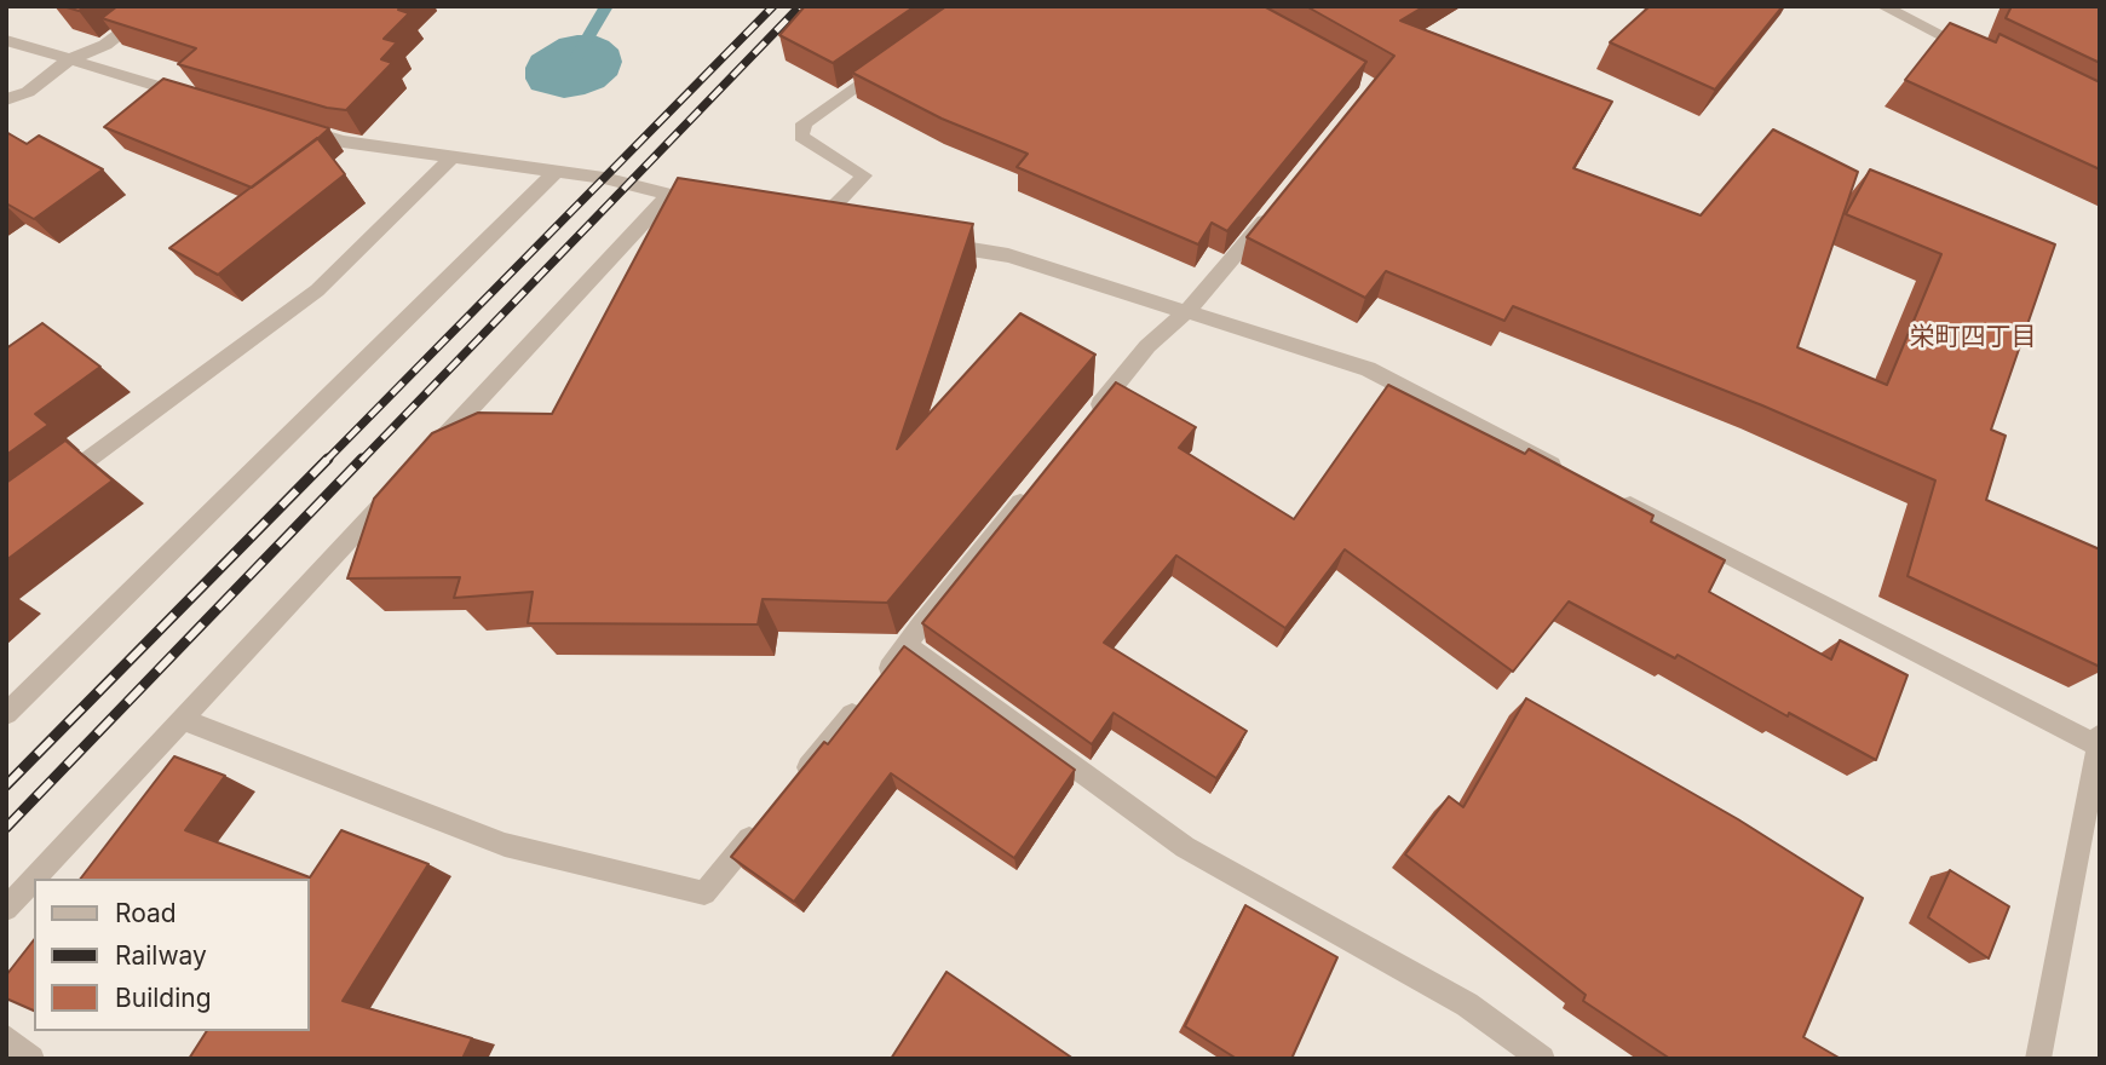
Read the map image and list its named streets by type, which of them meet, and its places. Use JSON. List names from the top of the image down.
{
  "districts": ["栄町四丁目"],
  "legend": ["Road", "Railway", "Building"]
}
